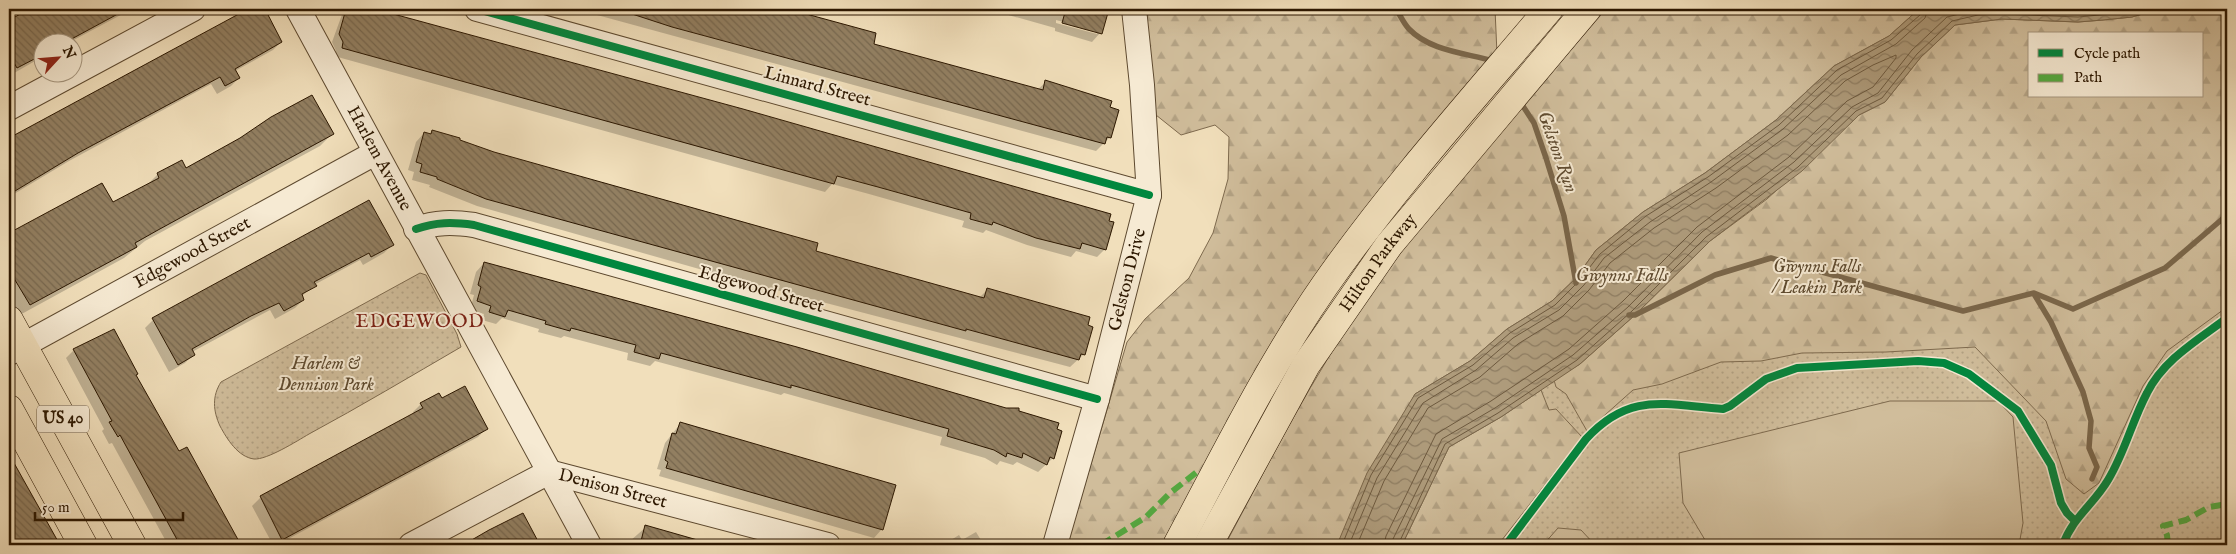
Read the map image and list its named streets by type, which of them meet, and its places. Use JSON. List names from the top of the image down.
{
  "streets": {
    "main road": ["Hilton Parkway", "US 40"],
    "street": [
      "Linnard Street",
      "Harlem Avenue",
      "Edgewood Street",
      "Gelston Drive",
      "Denison Street"
    ]
  },
  "crossings": [
    ["Linnard Street", "Gelston Drive"],
    ["Harlem Avenue", "Edgewood Street"],
    ["Harlem Avenue", "Denison Street"],
    ["Edgewood Street", "Gelston Drive"],
    ["Edgewood Street", "US 40"]
  ],
  "districts": ["EDGEWOOD"],
  "water": ["Gelston Run", "Gwynns Falls"],
  "parks": ["Gwynns Falls / Leakin Park", "Harlem & Dennison Park"],
  "legend": ["Cycle path", "Path"],
  "scale_bar": "50 m",
  "north": "top right"
}
